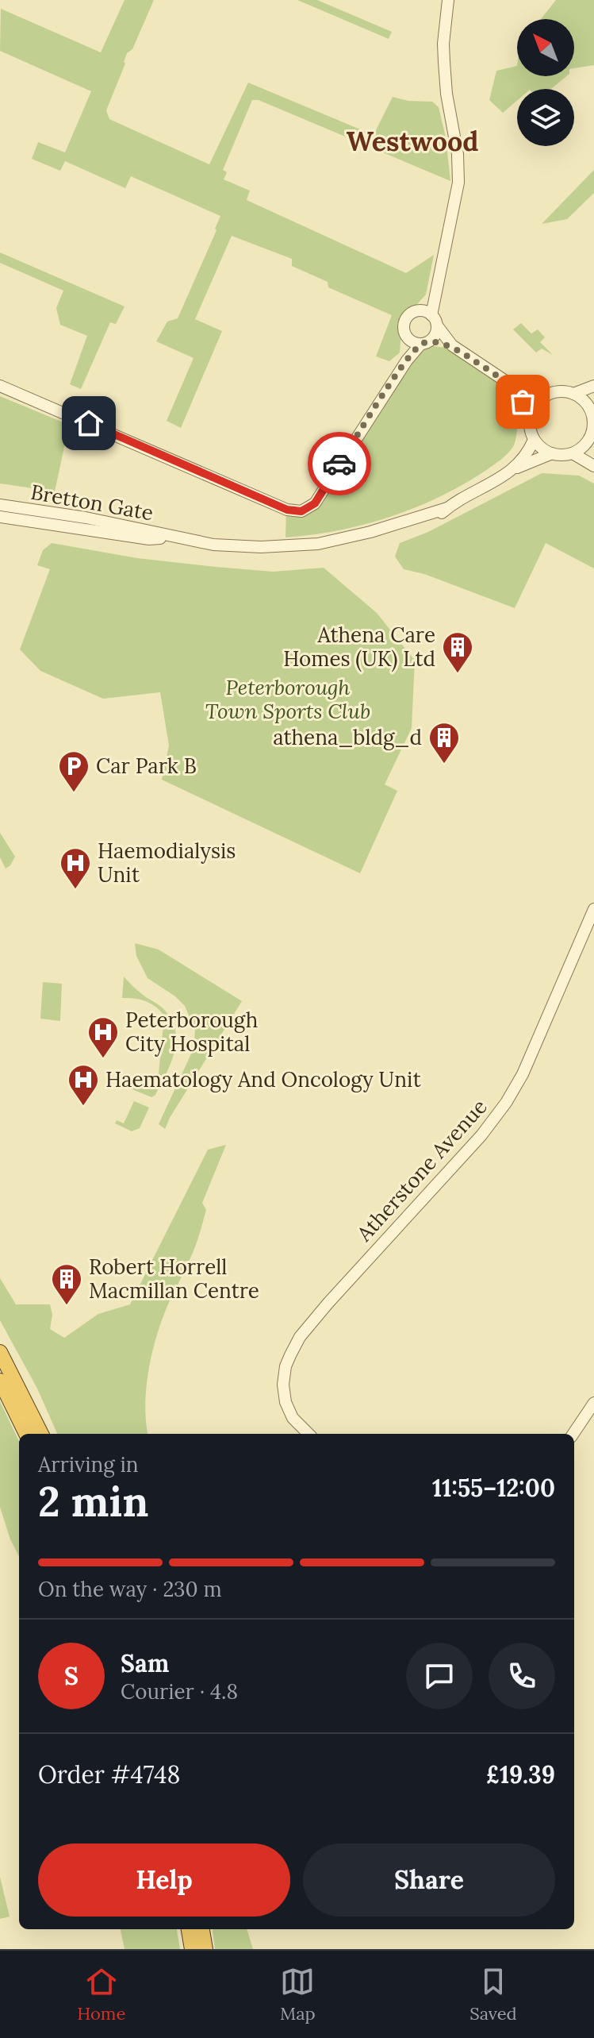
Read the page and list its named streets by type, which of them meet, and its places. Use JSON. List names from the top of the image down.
{
  "streets": {
    "street": ["Bretton Gate", "Atherstone Avenue"]
  },
  "districts": ["Westwood"],
  "parks": ["Peterborough Town Sports Club"],
  "places": {
    "building": ["Athena Care Homes (UK) Ltd", "athena_bldg_d", "Robert Horrell Macmillan Centre"],
    "parking": ["Car Park B"],
    "hospital": ["Haemodialysis Unit", "Peterborough City Hospital", "Haematology And Oncology Unit"]
  },
  "north": "top left",
  "page": {
    "heading": ["2 min", "Arriving in", "11:55–12:00"],
    "panel": [
      "Sam",
      "Courier · 4.8",
      "Order #4748",
      "£19.39"
    ],
    "bar": "On the way · 230 m",
    "round": "S",
    "buttons": ["Help", "Share"],
    "tabs": ["Home", "Map", "Saved"]
  }
}
